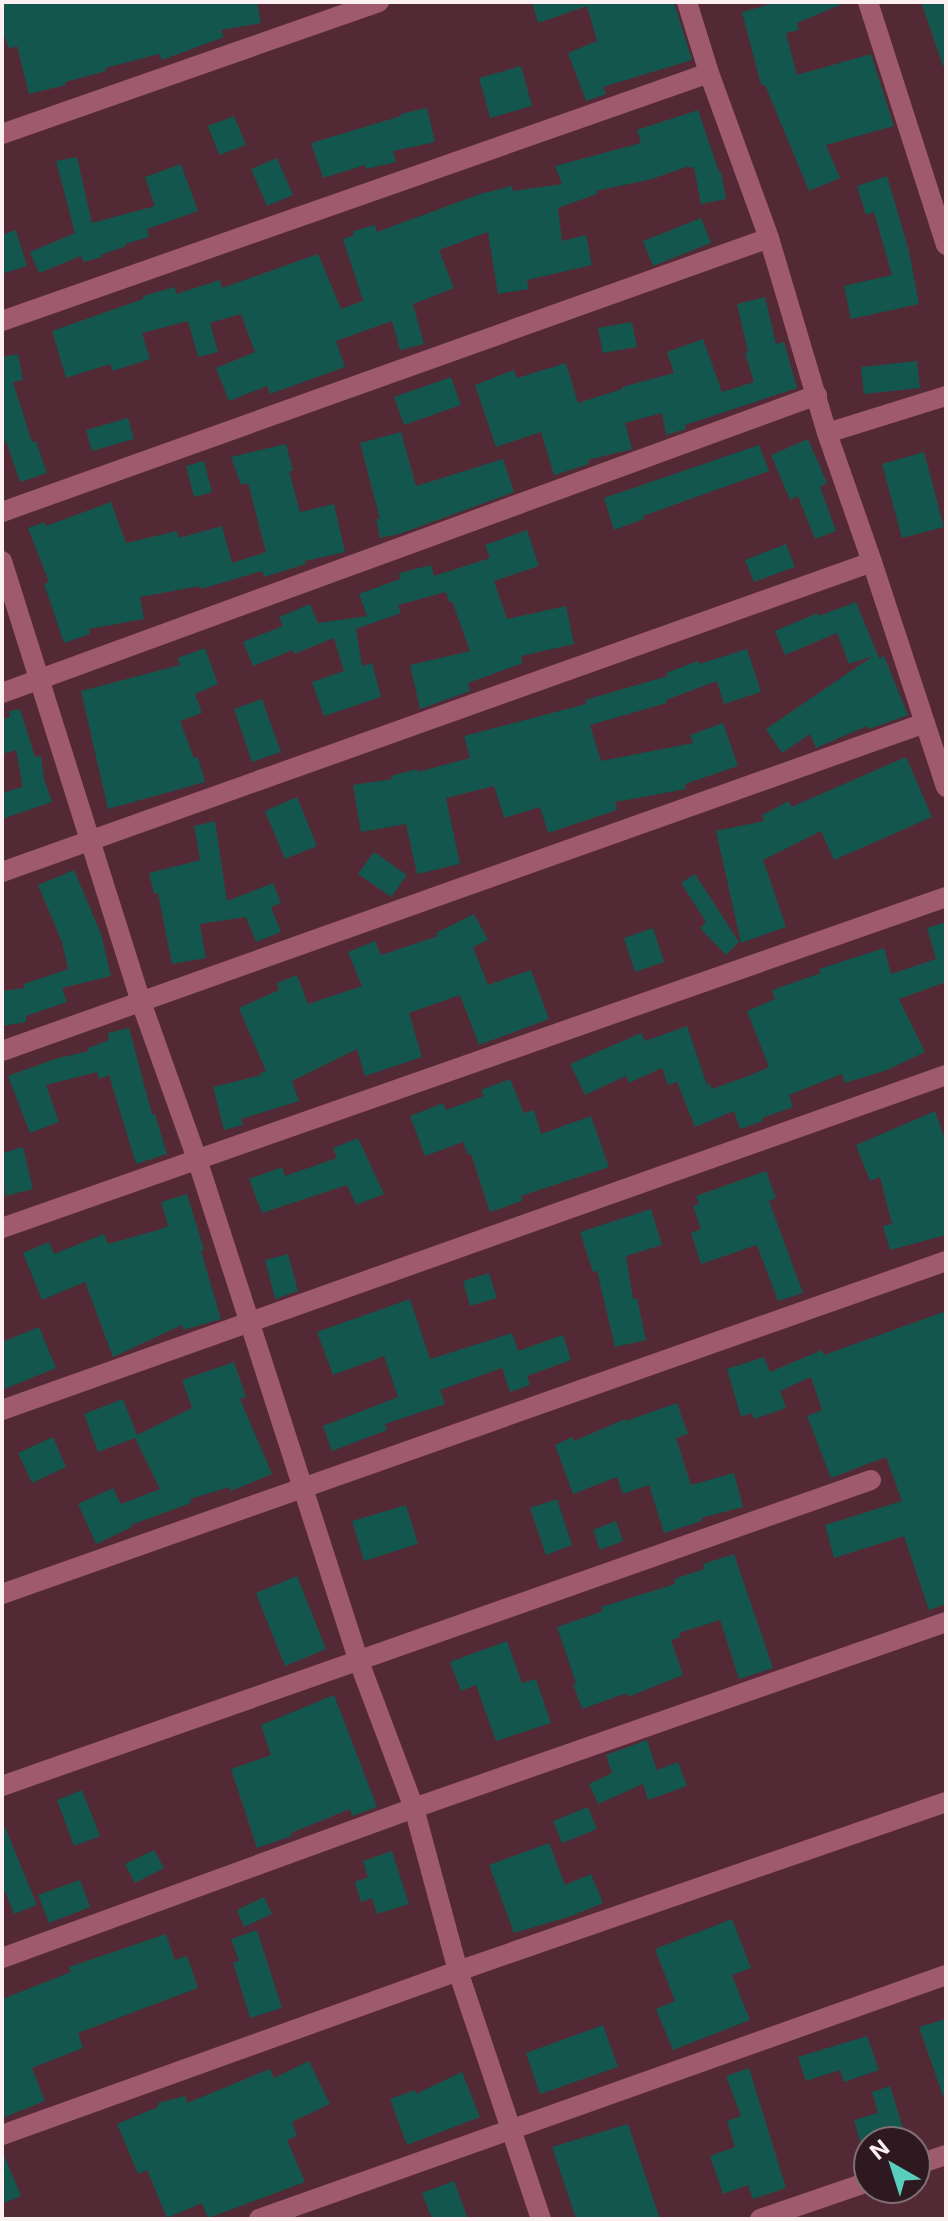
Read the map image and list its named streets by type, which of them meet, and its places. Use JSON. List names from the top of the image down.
{
  "north": "top left"
}
